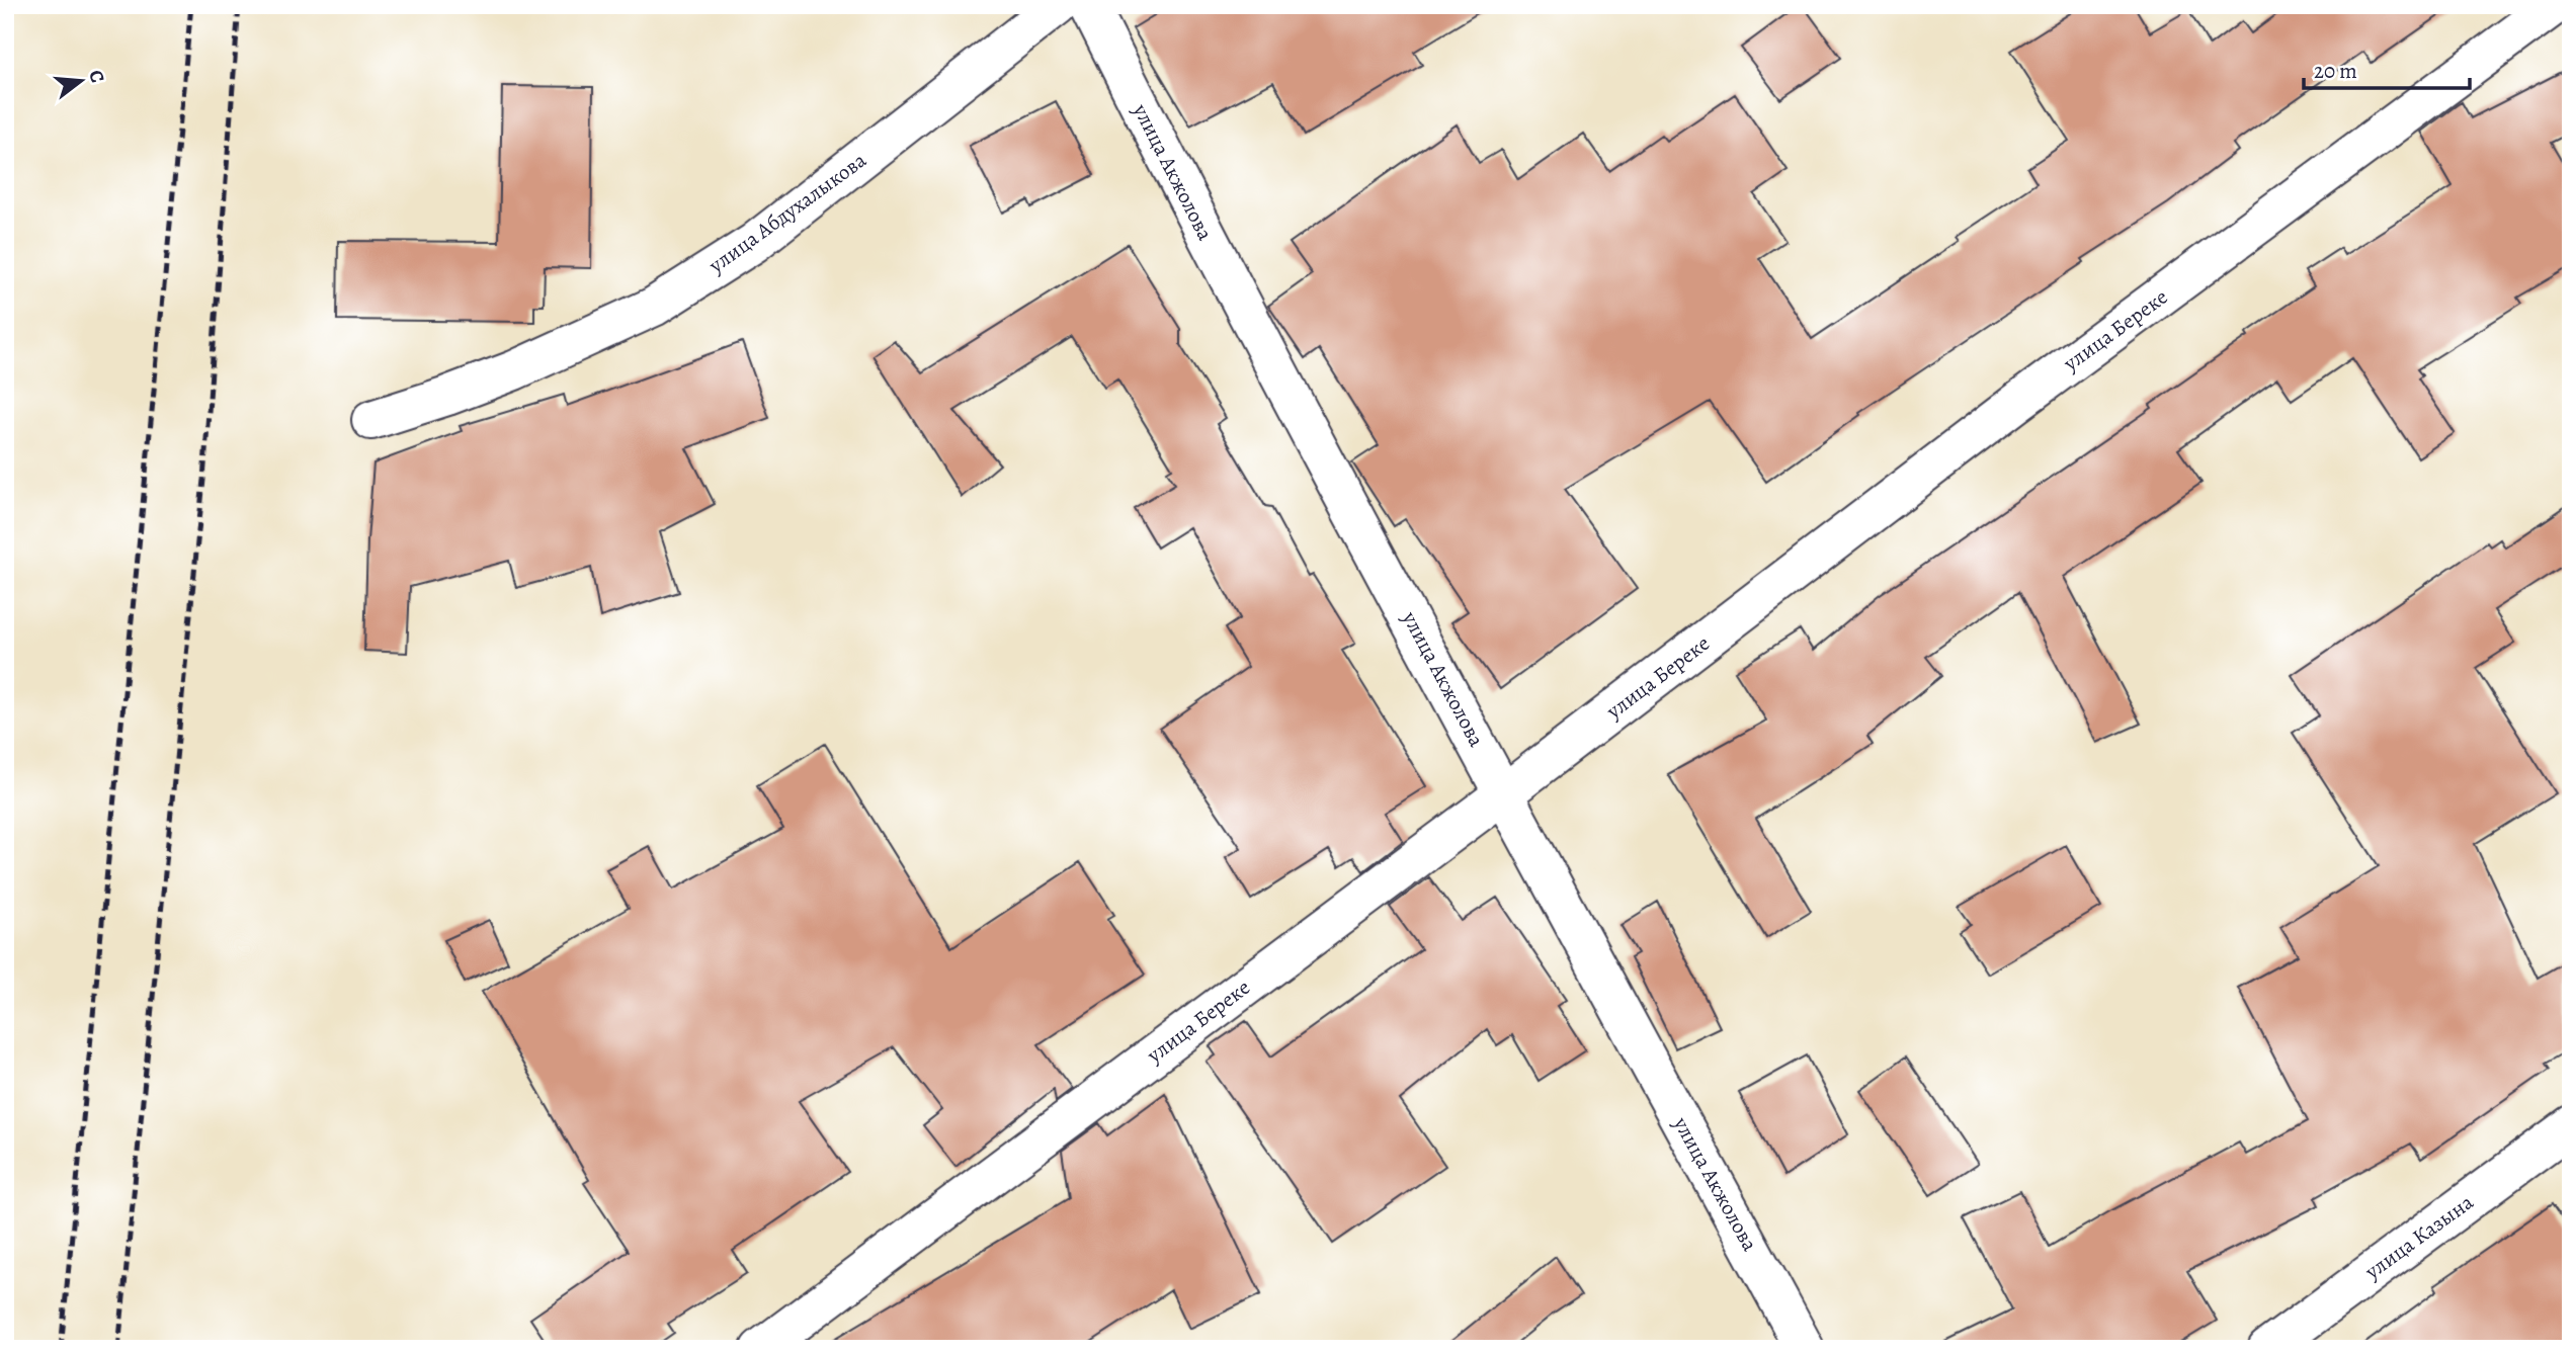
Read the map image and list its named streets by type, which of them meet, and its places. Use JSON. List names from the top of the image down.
{
  "streets": {
    "street": [
      "улица Акжолова",
      "улица Абдухалыкова",
      "улица Береке",
      "улица Казына"
    ]
  },
  "crossings": [
    ["улица Акжолова", "улица Береке"]
  ],
  "scale_bar": "20 m",
  "north": "right"
}
